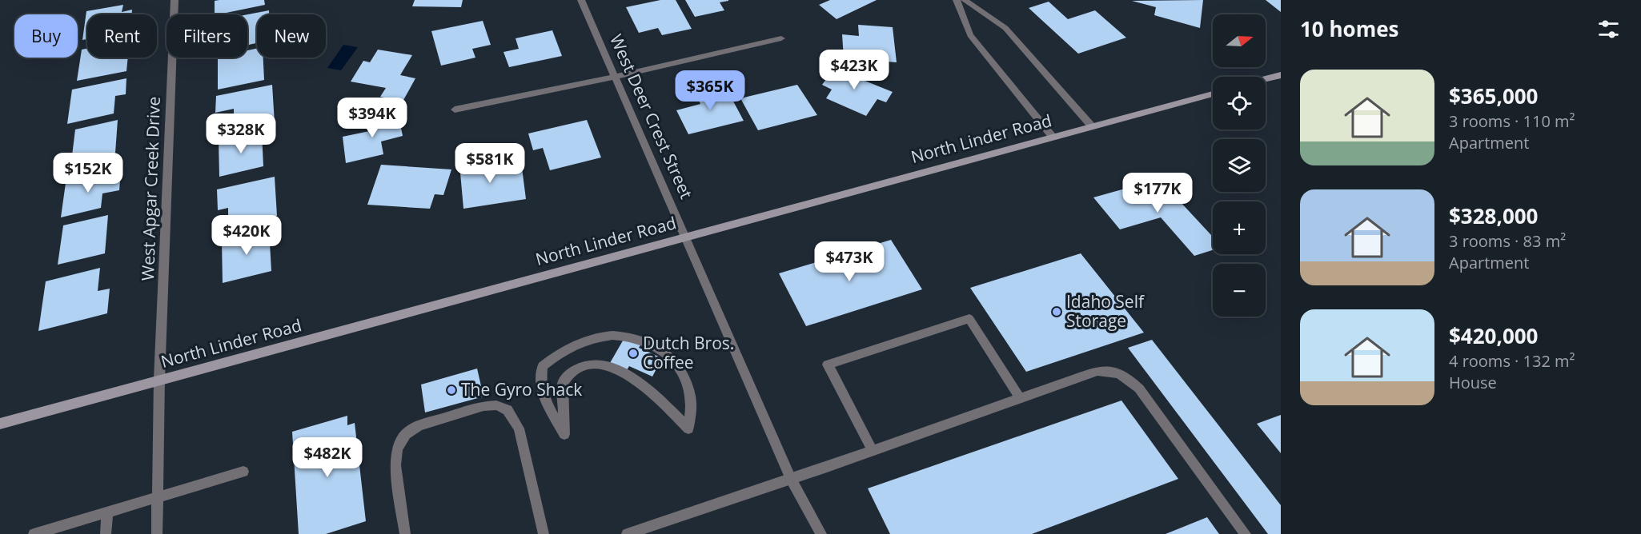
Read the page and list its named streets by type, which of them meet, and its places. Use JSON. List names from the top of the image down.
{
  "streets": {
    "main road": ["North Linder Road"],
    "street": ["West Deer Crest Street", "West Apgar Creek Drive"]
  },
  "crossings": [
    ["West Deer Crest Street", "North Linder Road"],
    ["North Linder Road", "West Apgar Creek Drive"]
  ],
  "places": ["Idaho Self Storage", "Dutch Bros. Coffee", "The Gyro Shack"],
  "north": "right",
  "page": {
    "heading": "10 homes",
    "map_buttons": ["+", "−"],
    "chip": [
      "Buy",
      "Rent",
      "Filters",
      "New"
    ],
    "price": [
      "$423K",
      "$365K",
      "$394K",
      "$328K",
      "$581K",
      "$152K",
      "$177K",
      "$420K",
      "$473K",
      "$482K"
    ],
    "list": [
      {
        "name": "$365,000",
        "note": "3 rooms · 110 m² · Apartment"
      },
      {
        "name": "$328,000",
        "note": "3 rooms · 83 m² · Apartment"
      },
      {
        "name": "$420,000",
        "note": "4 rooms · 132 m² · House"
      }
    ]
  }
}
